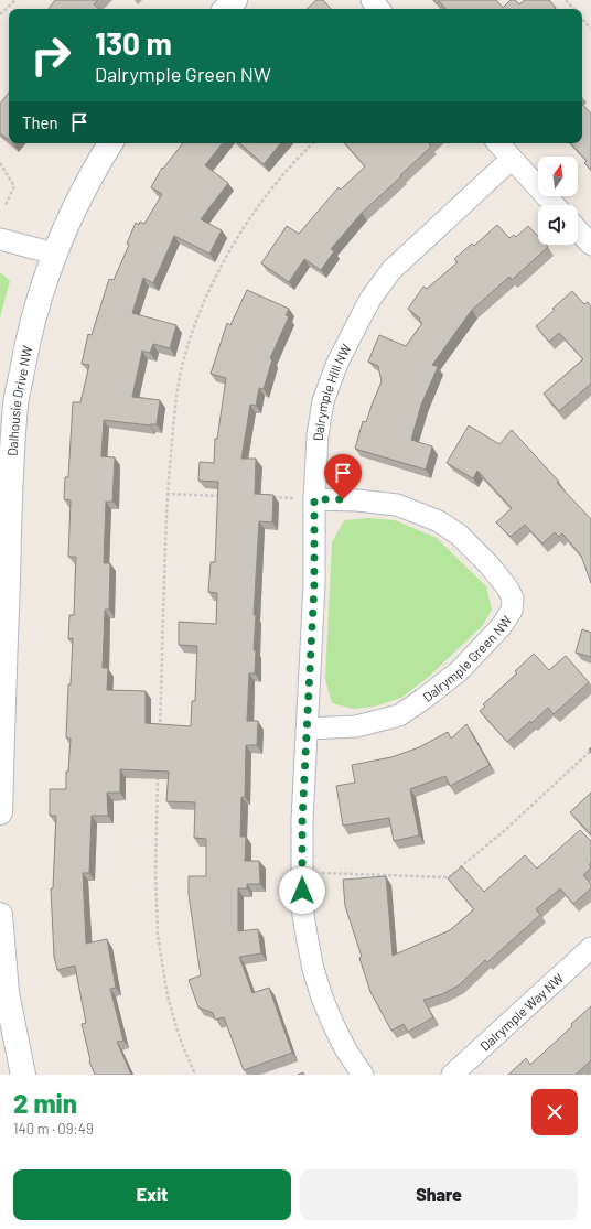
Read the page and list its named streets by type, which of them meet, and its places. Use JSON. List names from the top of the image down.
{
  "streets": {
    "street": [
      "Dalrymple Hill NW",
      "Dalhousie Drive NW",
      "Dalrymple Green NW",
      "Dalrymple Way NW"
    ]
  },
  "crossings": [
    ["Dalrymple Hill NW", "Dalrymple Green NW"]
  ],
  "north": "top",
  "page": {
    "turn": ["130 m", "Dalrymple Green NW"],
    "then": "Then",
    "heading": ["2 min", "140 m · 09:49"],
    "buttons": ["Exit", "Share"]
  }
}
